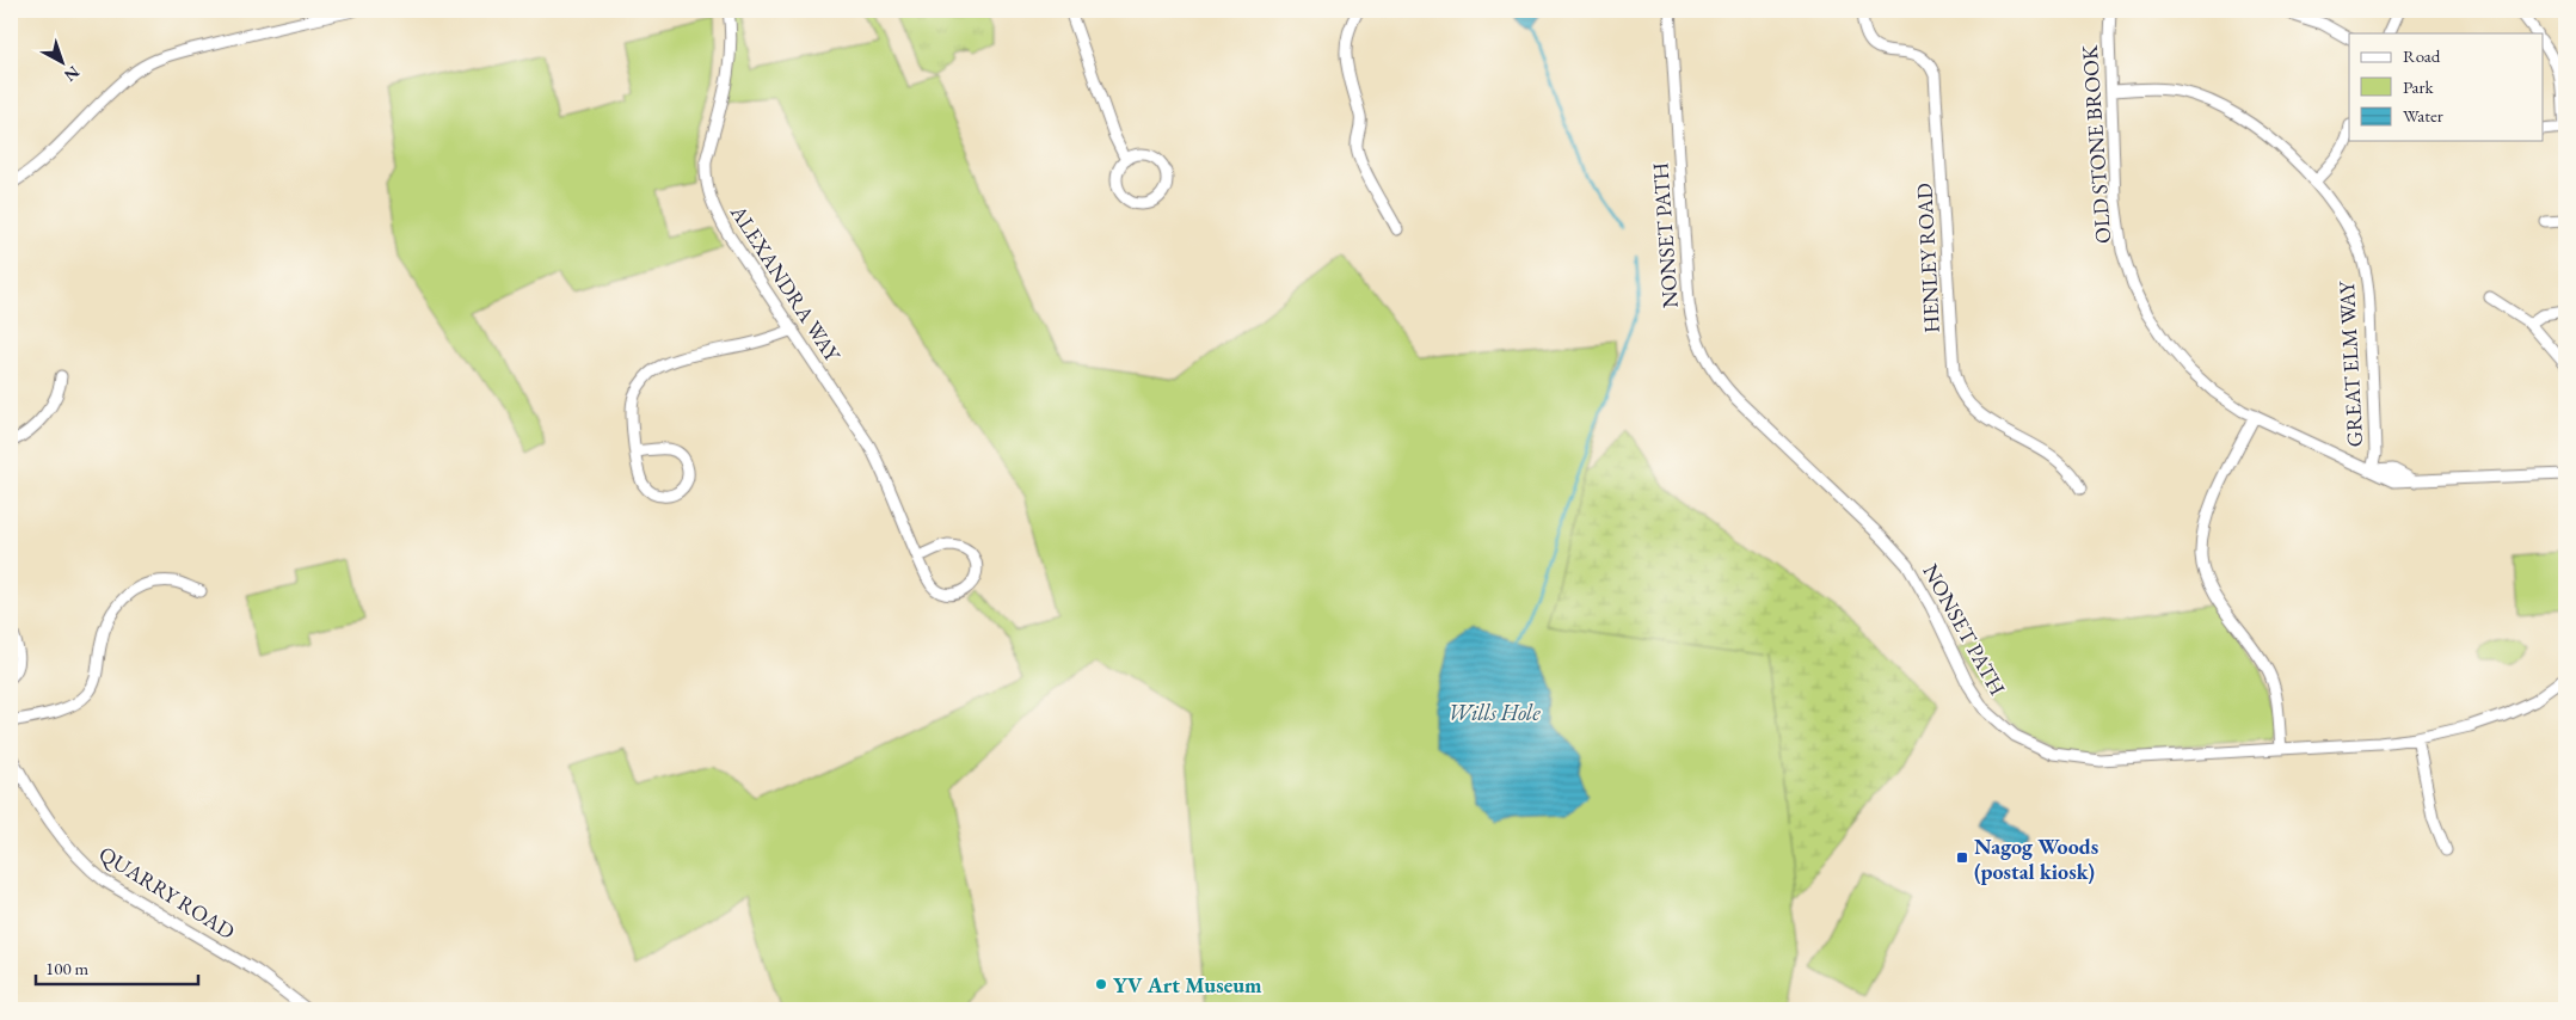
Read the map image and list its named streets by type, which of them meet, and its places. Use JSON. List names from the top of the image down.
{
  "streets": {
    "street": [
      "OLD STONE BROOK",
      "NONSET PATH",
      "HENLEY ROAD",
      "ALEXANDRA WAY",
      "GREAT ELM WAY",
      "QUARRY ROAD"
    ]
  },
  "crossings": [
    ["OLD STONE BROOK", "GREAT ELM WAY"]
  ],
  "water": ["Wills Hole"],
  "places": {
    "transit": ["Nagog Woods (postal kiosk)"],
    "other": ["YV Art Museum"]
  },
  "legend": ["Road", "Park", "Water"],
  "scale_bar": "100 m",
  "north": "bottom right"
}
